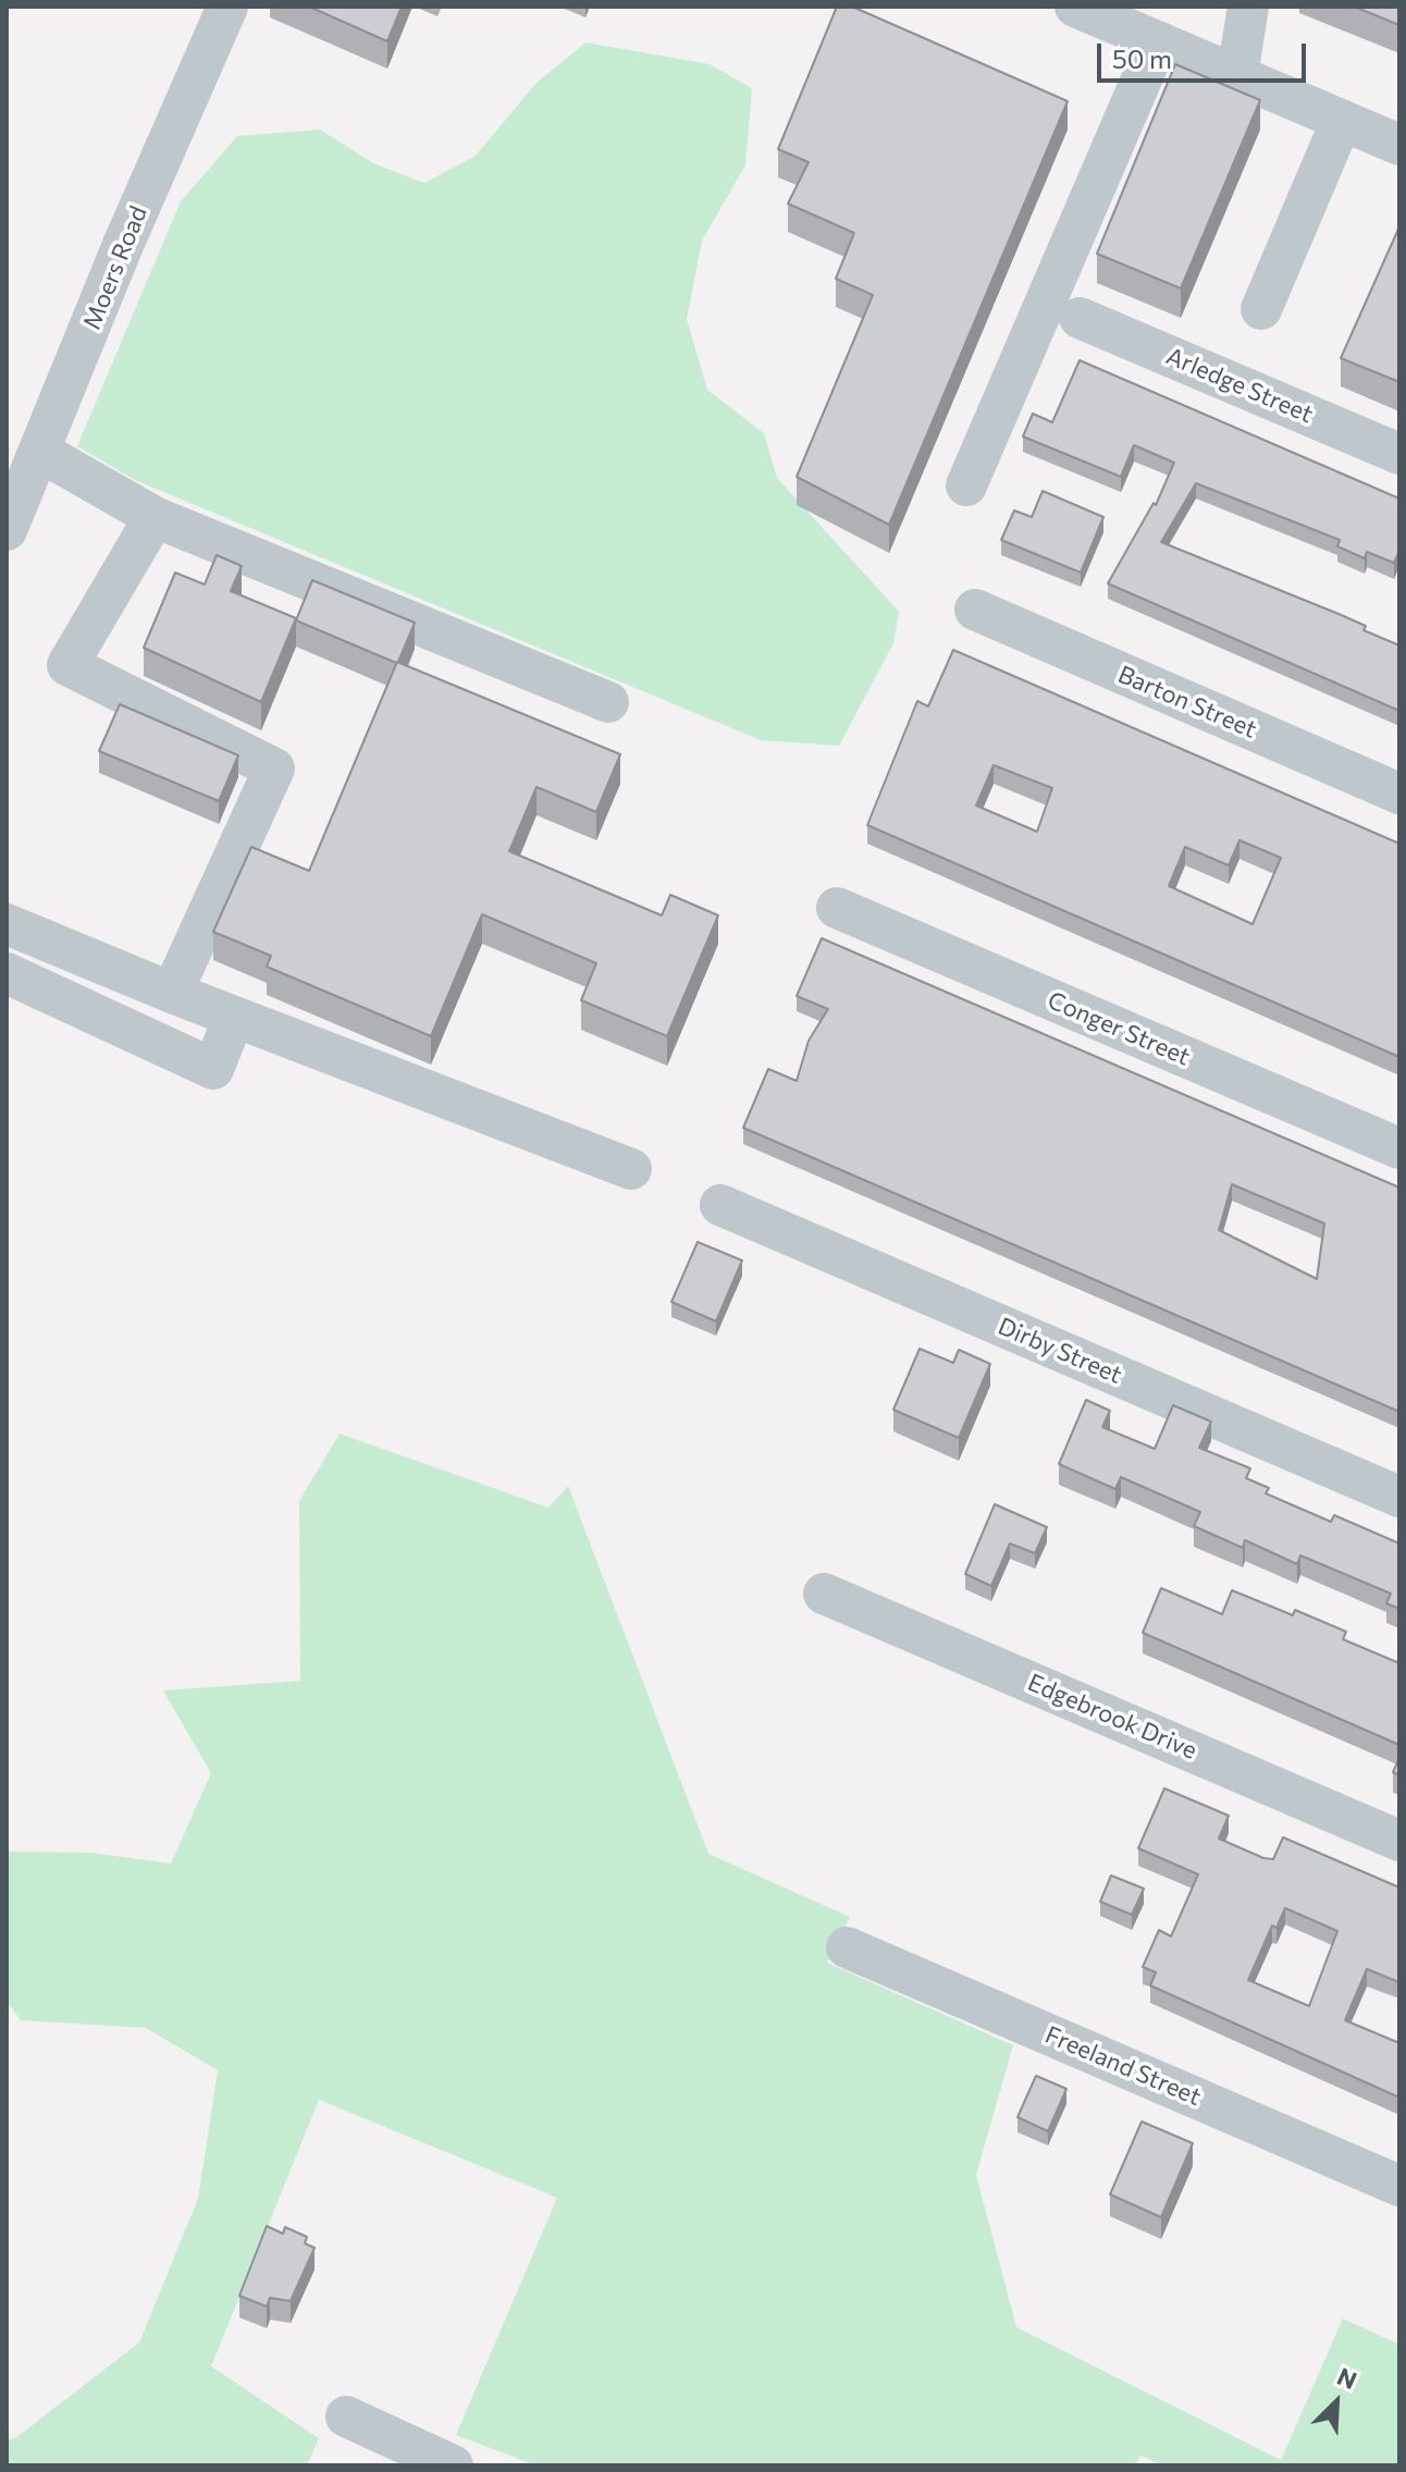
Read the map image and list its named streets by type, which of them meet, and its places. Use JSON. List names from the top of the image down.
{
  "streets": {
    "street": [
      "Moers Road",
      "Arledge Street",
      "Barton Street",
      "Conger Street",
      "Dirby Street",
      "Edgebrook Drive",
      "Freeland Street"
    ]
  },
  "scale_bar": "50 m",
  "north": "top right"
}
